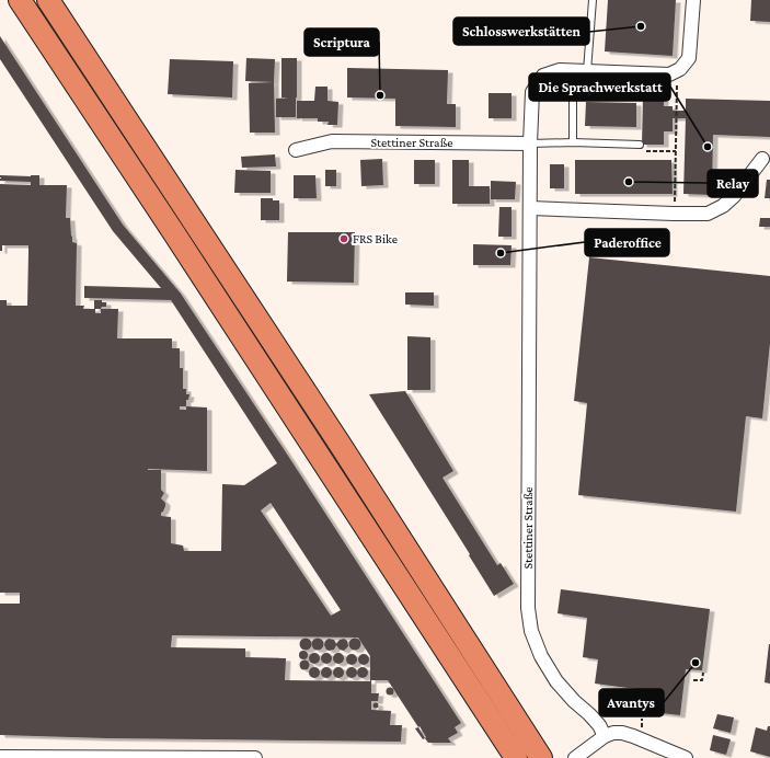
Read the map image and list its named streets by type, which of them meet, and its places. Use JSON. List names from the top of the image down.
{
  "streets": {
    "street": ["Stettiner Straße"]
  },
  "places": [
    "Schlosswerkstätten",
    "Scriptura",
    "Die Sprachwerkstatt",
    "Relay",
    "FRS Bike",
    "Paderoffice",
    "Avantys"
  ]
}
